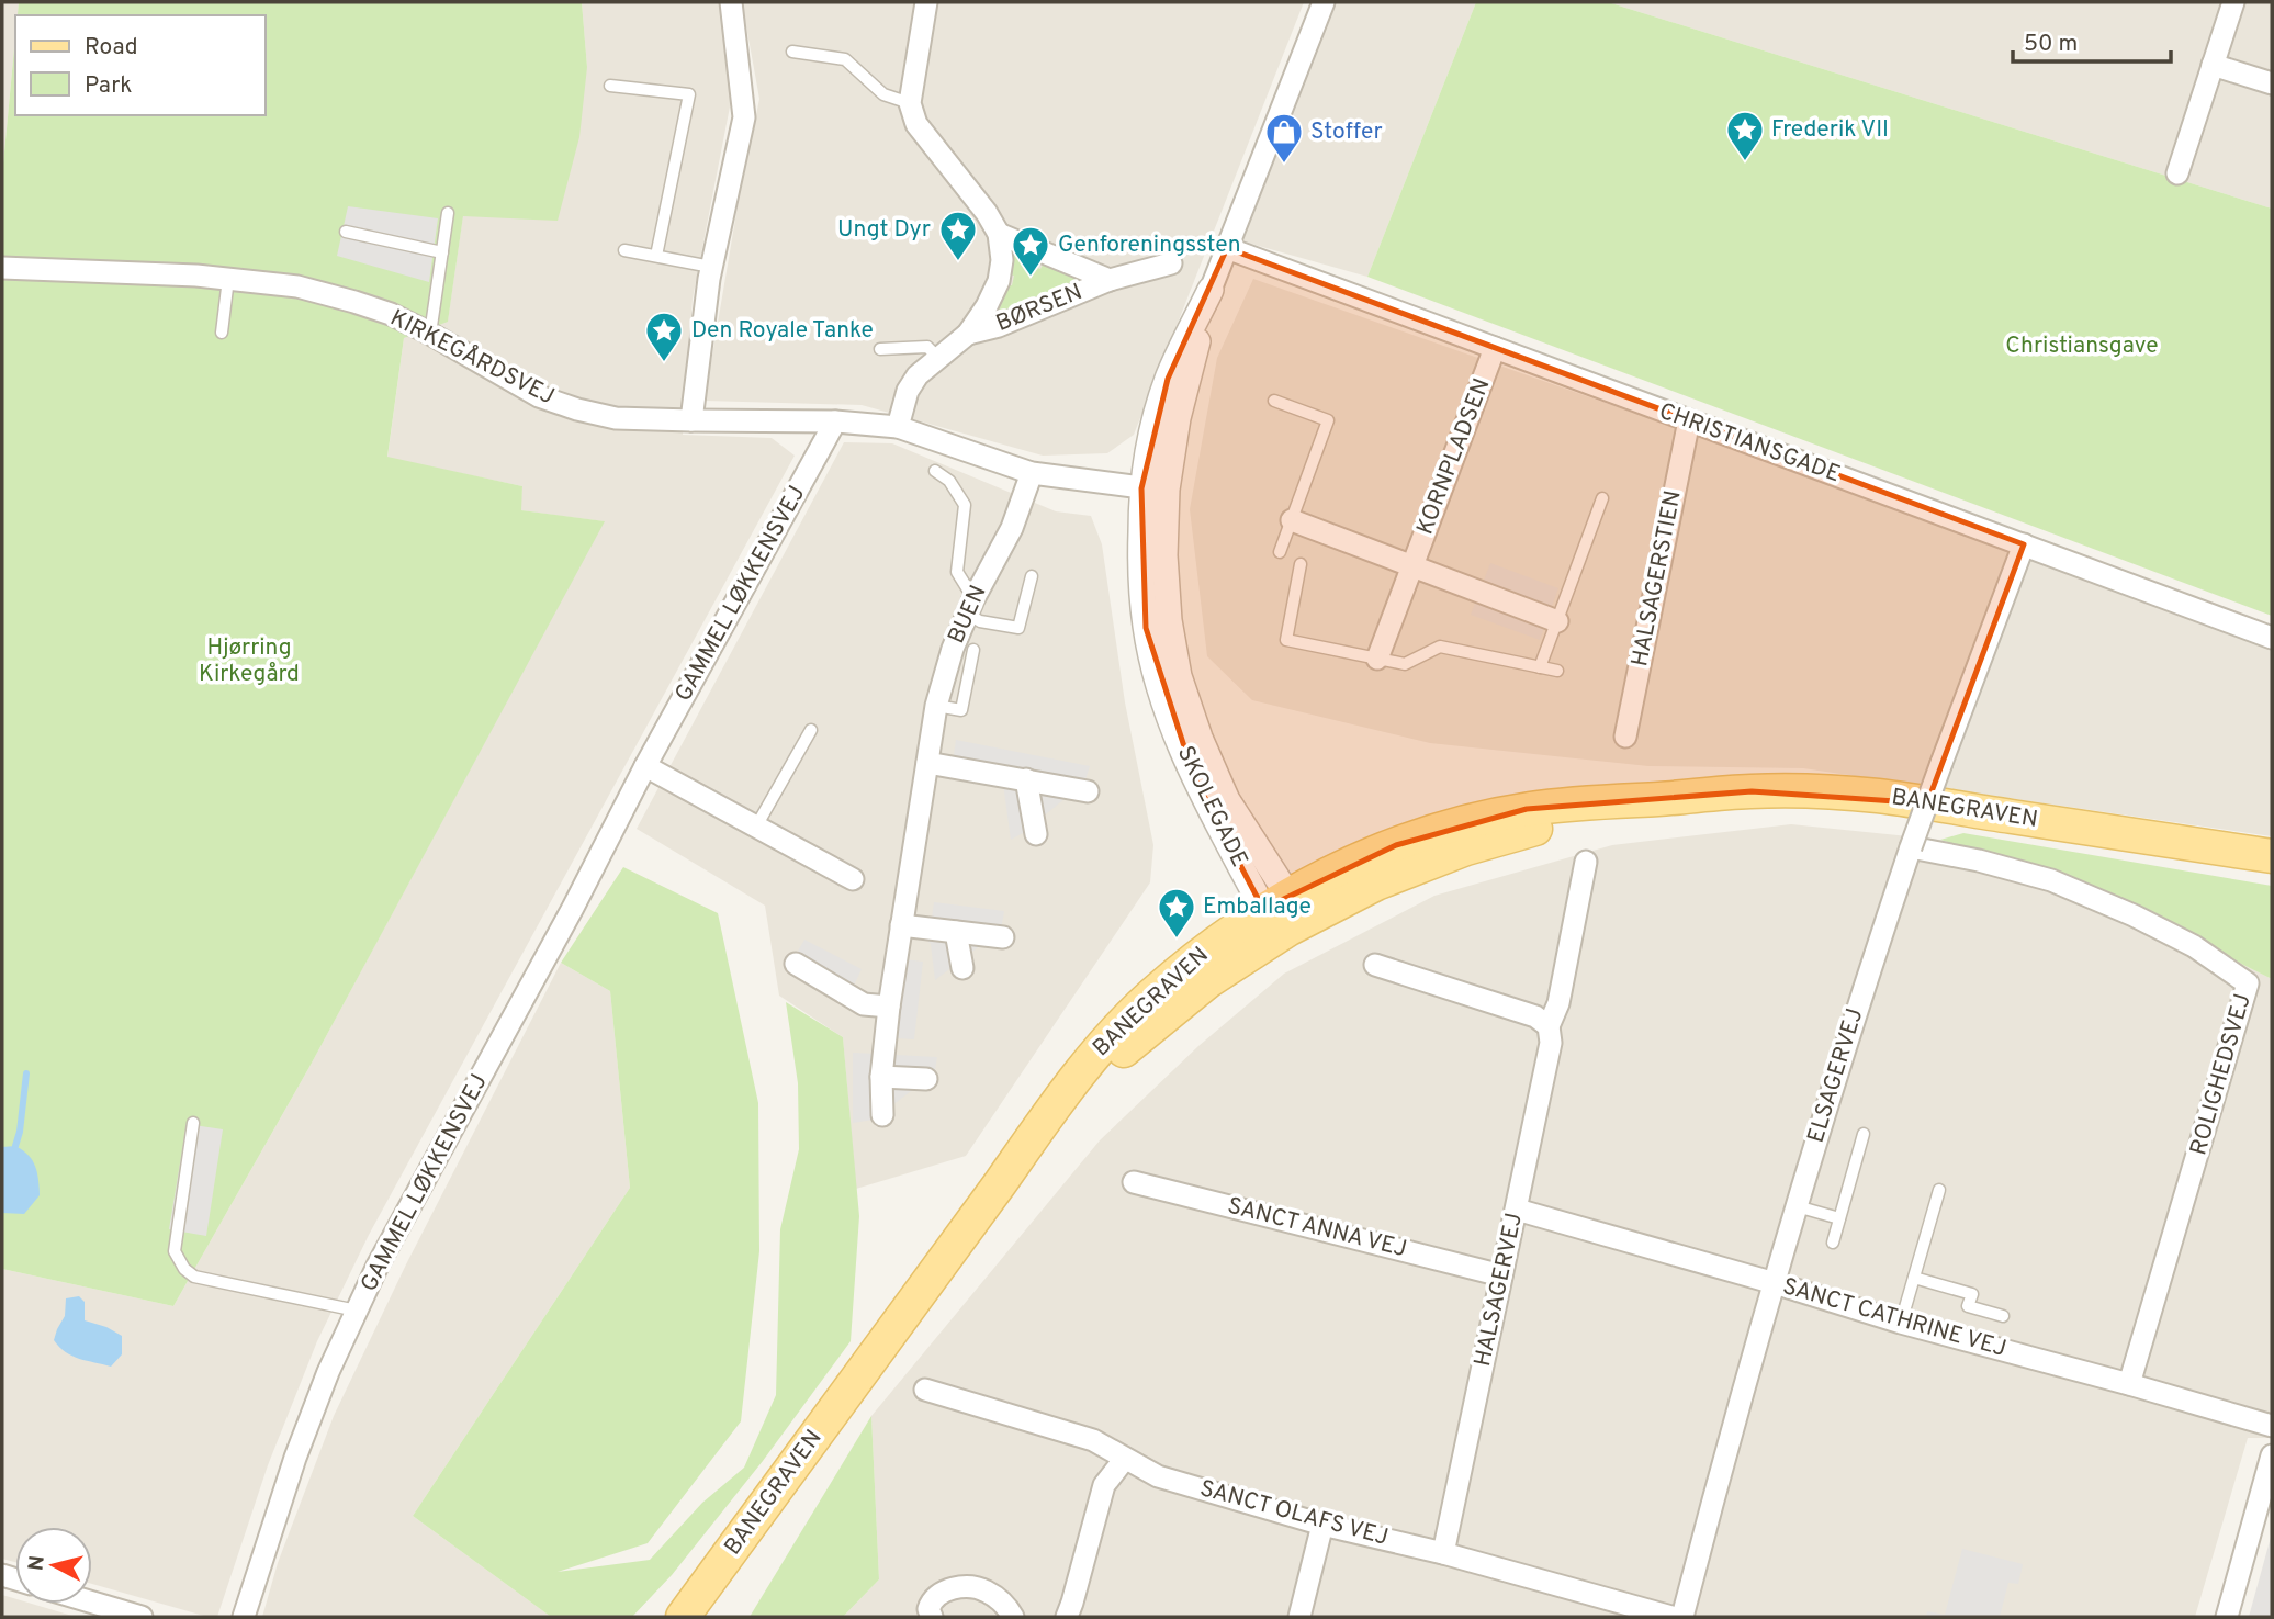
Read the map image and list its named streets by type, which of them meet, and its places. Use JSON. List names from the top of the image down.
{
  "streets": {
    "main road": ["BANEGRAVEN"],
    "street": [
      "BØRSEN",
      "KIRKEGÅRDSVEJ",
      "CHRISTIANSGADE",
      "KORNPLADSEN",
      "HALSAGERSTIEN",
      "GAMMEL LØKKENSVEJ",
      "BUEN",
      "SKOLEGADE",
      "ROLIGHEDSVEJ",
      "ELSAGERVEJ",
      "SANCT ANNA VEJ",
      "HALSAGERVEJ",
      "SANCT CATHRINE VEJ",
      "SANCT OLAFS VEJ"
    ]
  },
  "crossings": [
    ["BØRSEN", "KIRKEGÅRDSVEJ"],
    ["KIRKEGÅRDSVEJ", "GAMMEL LØKKENSVEJ"],
    ["KIRKEGÅRDSVEJ", "BUEN"],
    ["KIRKEGÅRDSVEJ", "SKOLEGADE"],
    ["CHRISTIANSGADE", "KORNPLADSEN"],
    ["CHRISTIANSGADE", "HALSAGERSTIEN"],
    ["CHRISTIANSGADE", "SKOLEGADE"],
    ["CHRISTIANSGADE", "ELSAGERVEJ"],
    ["SKOLEGADE", "BANEGRAVEN"],
    ["ROLIGHEDSVEJ", "ELSAGERVEJ"],
    ["ROLIGHEDSVEJ", "SANCT CATHRINE VEJ"],
    ["ELSAGERVEJ", "SANCT CATHRINE VEJ"],
    ["SANCT ANNA VEJ", "HALSAGERVEJ"],
    ["HALSAGERVEJ", "SANCT CATHRINE VEJ"],
    ["HALSAGERVEJ", "SANCT OLAFS VEJ"]
  ],
  "parks": ["Christiansgave", "Hjørring Kirkegård"],
  "places": {
    "place": [
      "Frederik VII",
      "Ungt Dyr",
      "Genforeningssten",
      "Den Royale Tanke",
      "Emballage"
    ],
    "shop": ["Stoffer"]
  },
  "legend": ["Road", "Park"],
  "scale_bar": "50 m",
  "north": "left"
}
